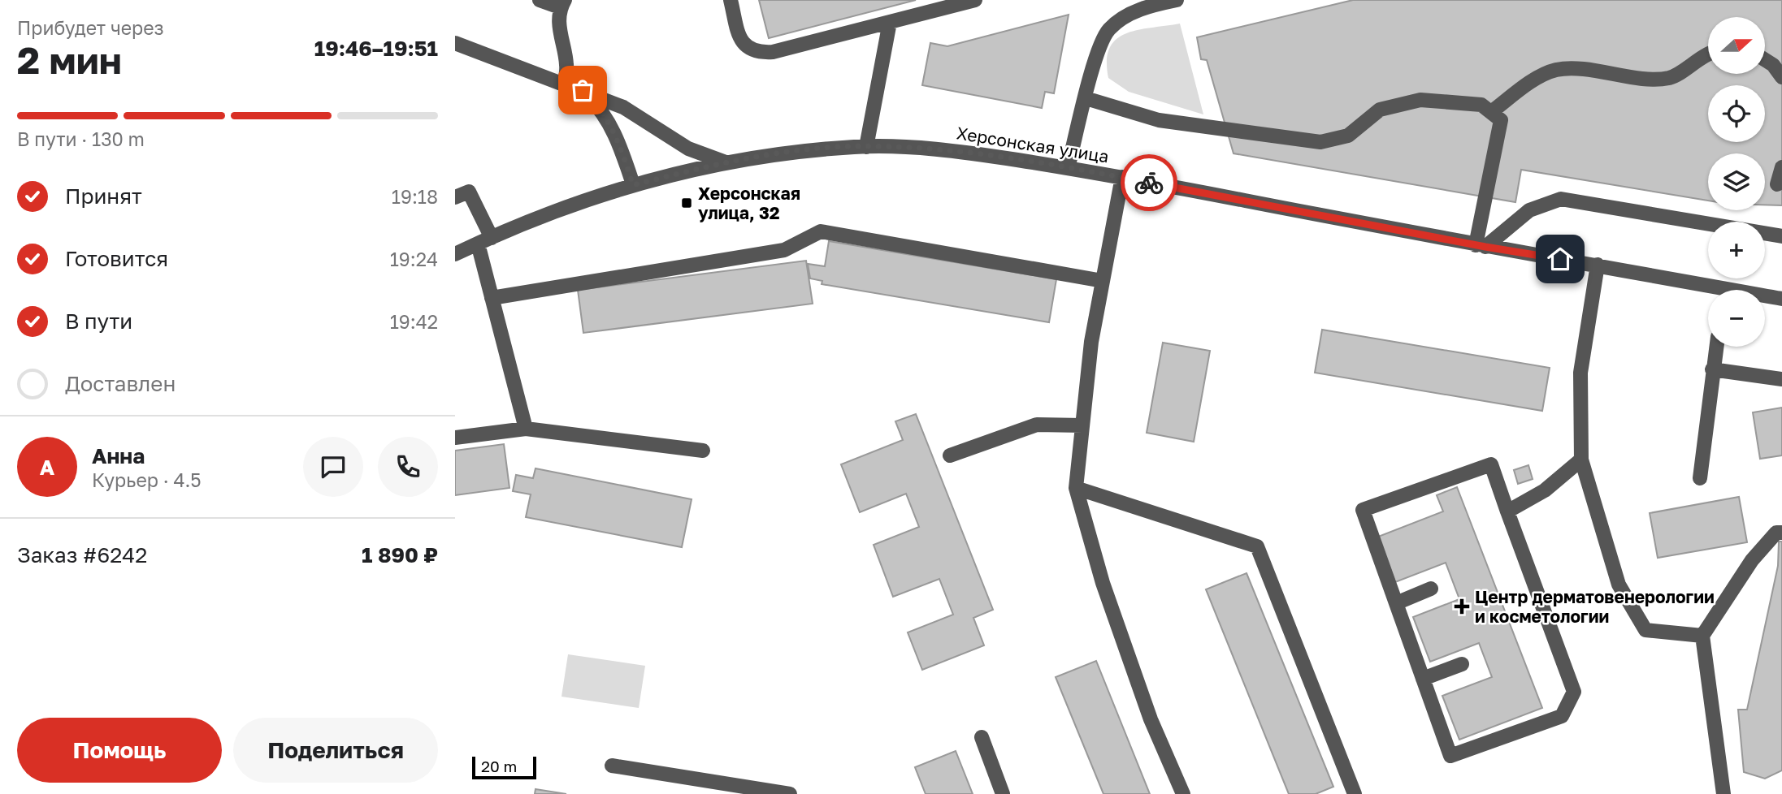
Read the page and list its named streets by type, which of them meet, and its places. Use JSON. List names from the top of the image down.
{
  "streets": {
    "street": ["Херсонская улица"]
  },
  "places": {
    "transit": ["Херсонская улица, 32"],
    "health": ["Центр дерматовенерологии и косметологии"]
  },
  "scale_bar": "20 m",
  "north": "right",
  "page": {
    "heading": ["2 мин", "Прибудет через", "19:46–19:51"],
    "panel": [
      "Анна",
      "Курьер · 4.5",
      "Заказ #6242",
      "1 890 ₽"
    ],
    "map_buttons": ["+", "−"],
    "bar": "В пути · 130 m",
    "list": [
      ["Принят", "19:18"],
      ["Готовится", "19:24"],
      ["В пути", "19:42"],
      "Доставлен"
    ],
    "round": "А",
    "buttons": ["Помощь", "Поделиться"],
    "scale": "20 m"
  }
}
